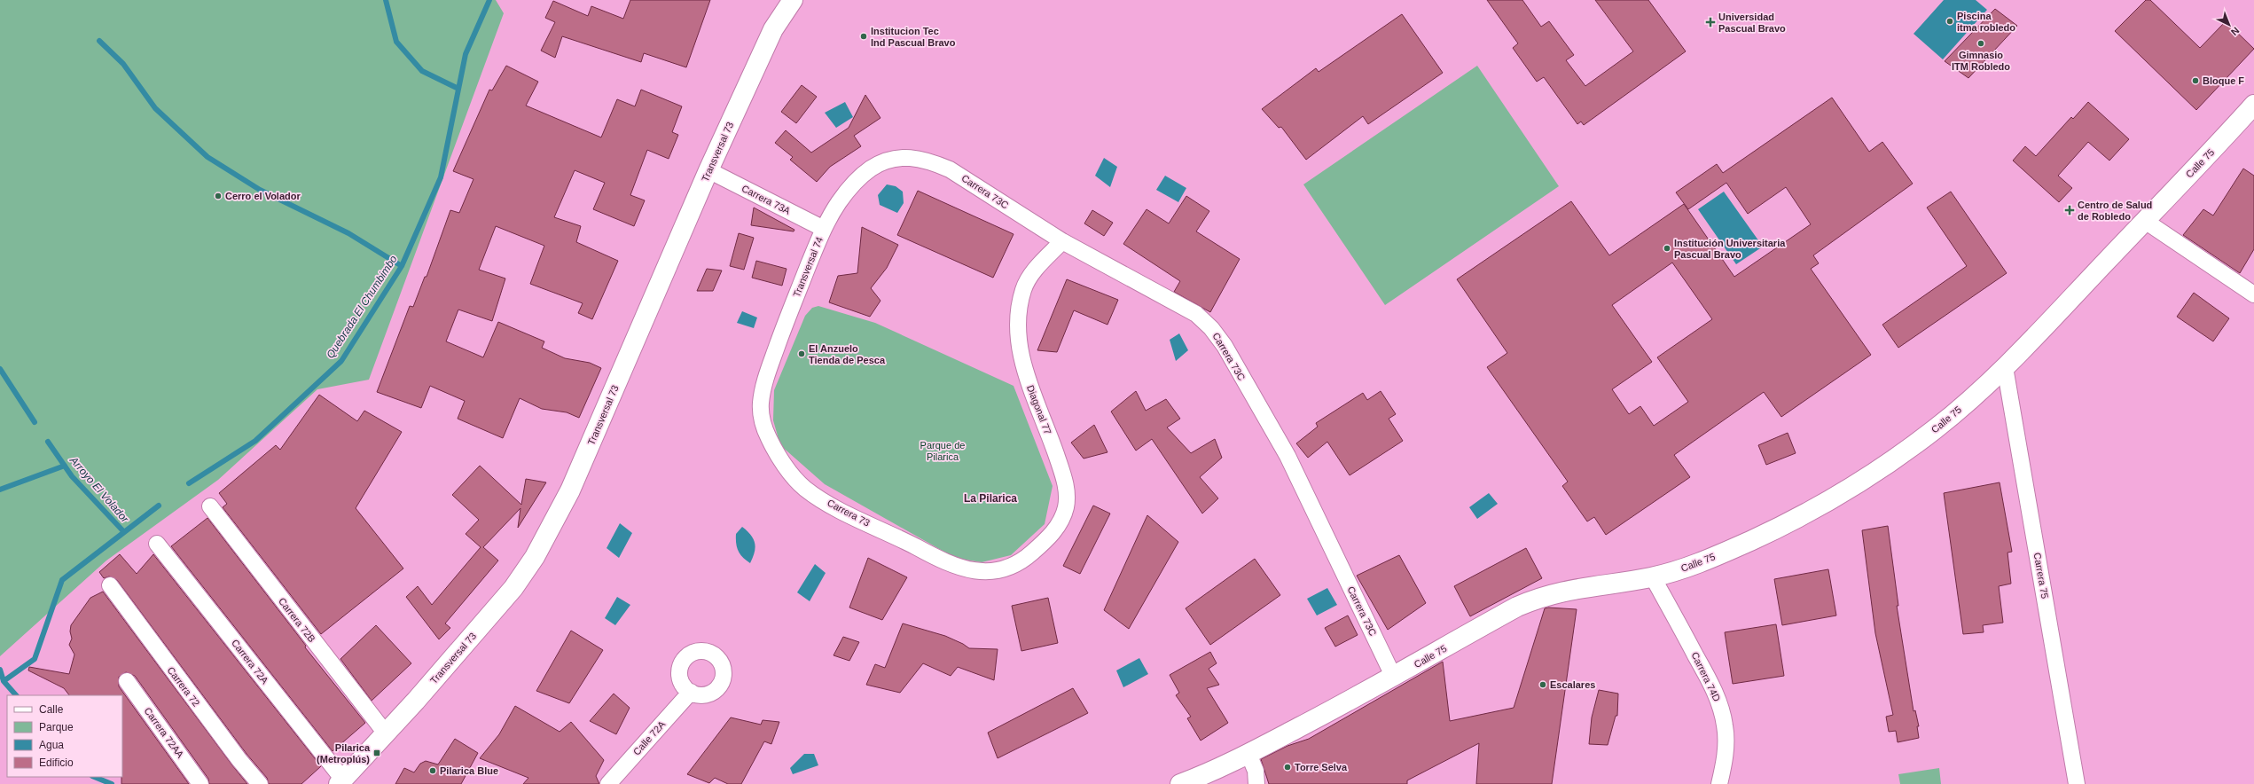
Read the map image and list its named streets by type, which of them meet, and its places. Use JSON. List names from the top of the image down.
{
  "streets": {
    "street": [
      "Transversal 73",
      "Calle 75",
      "Carrera 73C",
      "Carrera 73A",
      "Transversal 74",
      "Diagonal 77",
      "Carrera 73",
      "Carrera 75",
      "Carrera 72B",
      "Carrera 72A",
      "Carrera 74D",
      "Carrera 72",
      "Carrera 72AA",
      "Calle 72A"
    ]
  },
  "crossings": [
    ["Transversal 73", "Carrera 73A"],
    ["Transversal 73", "Carrera 72B"],
    ["Transversal 73", "Carrera 72A"],
    ["Calle 75", "Carrera 73C"],
    ["Calle 75", "Carrera 75"],
    ["Calle 75", "Carrera 74D"],
    ["Carrera 73C", "Transversal 74"],
    ["Carrera 73C", "Diagonal 77"],
    ["Carrera 73A", "Transversal 74"],
    ["Transversal 74", "Carrera 73"],
    ["Diagonal 77", "Carrera 73"]
  ],
  "districts": ["La Pilarica"],
  "water": ["Quebrada El Chumbimbo", "Arroyo El Volador"],
  "parks": ["Parque de Pilarica"],
  "places": {
    "other": [
      "Piscina itma robledo",
      "Institucion Tec Ind Pascual Bravo",
      "Gimnasio ITM Robledo",
      "Bloque F",
      "Cerro el Volador",
      "Institución Universitaria Pascual Bravo",
      "El Anzuelo Tienda de Pesca",
      "Escalares",
      "Torre Selva",
      "Pilarica Blue"
    ],
    "health": ["Universidad Pascual Bravo", "Centro de Salud de Robledo"],
    "transit": ["Pilarica (Metroplús)"]
  },
  "legend": [
    "Calle",
    "Parque",
    "Agua",
    "Edificio"
  ],
  "north": "bottom right"
}
